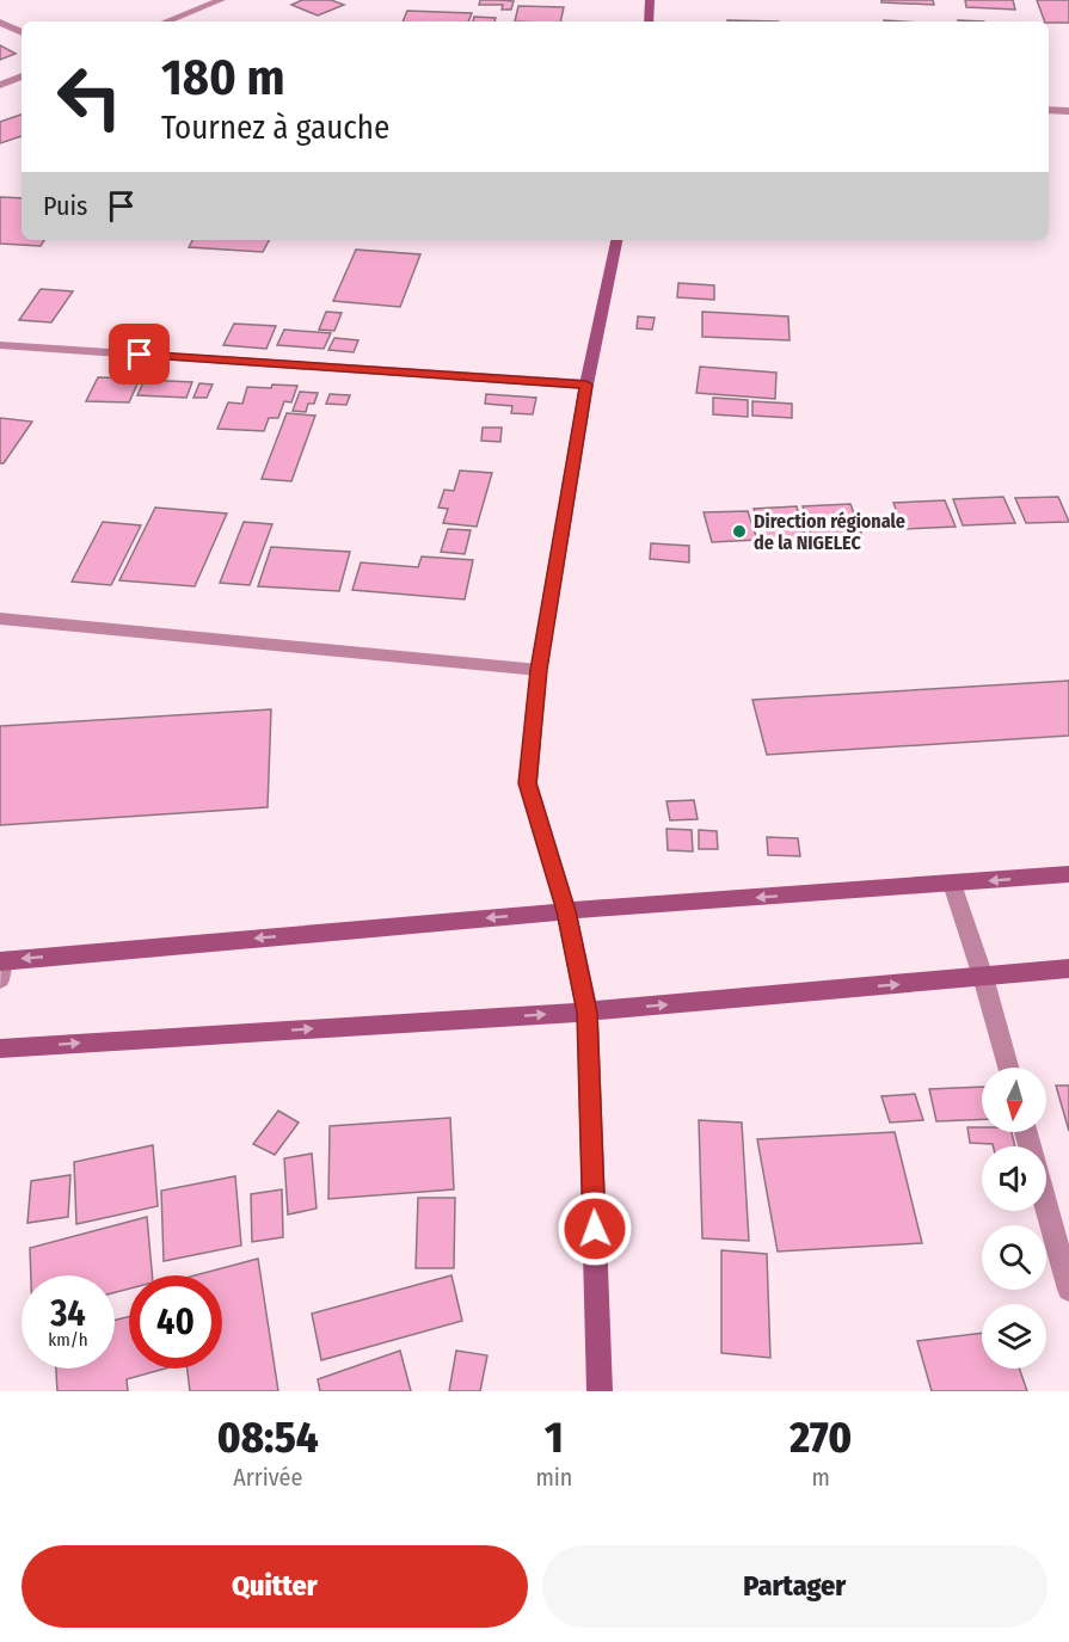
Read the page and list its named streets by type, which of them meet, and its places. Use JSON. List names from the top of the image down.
{
  "places": ["Direction régionale de la NIGELEC"],
  "north": "bottom",
  "page": {
    "turn": ["180 m", "Tournez à gauche"],
    "then": "Puis",
    "speed": "34 km/h",
    "limit": "40",
    "eta": [
      "08:54",
      "Arrivée",
      "1",
      "min",
      "270",
      "m"
    ],
    "buttons": ["Quitter", "Partager"]
  }
}
